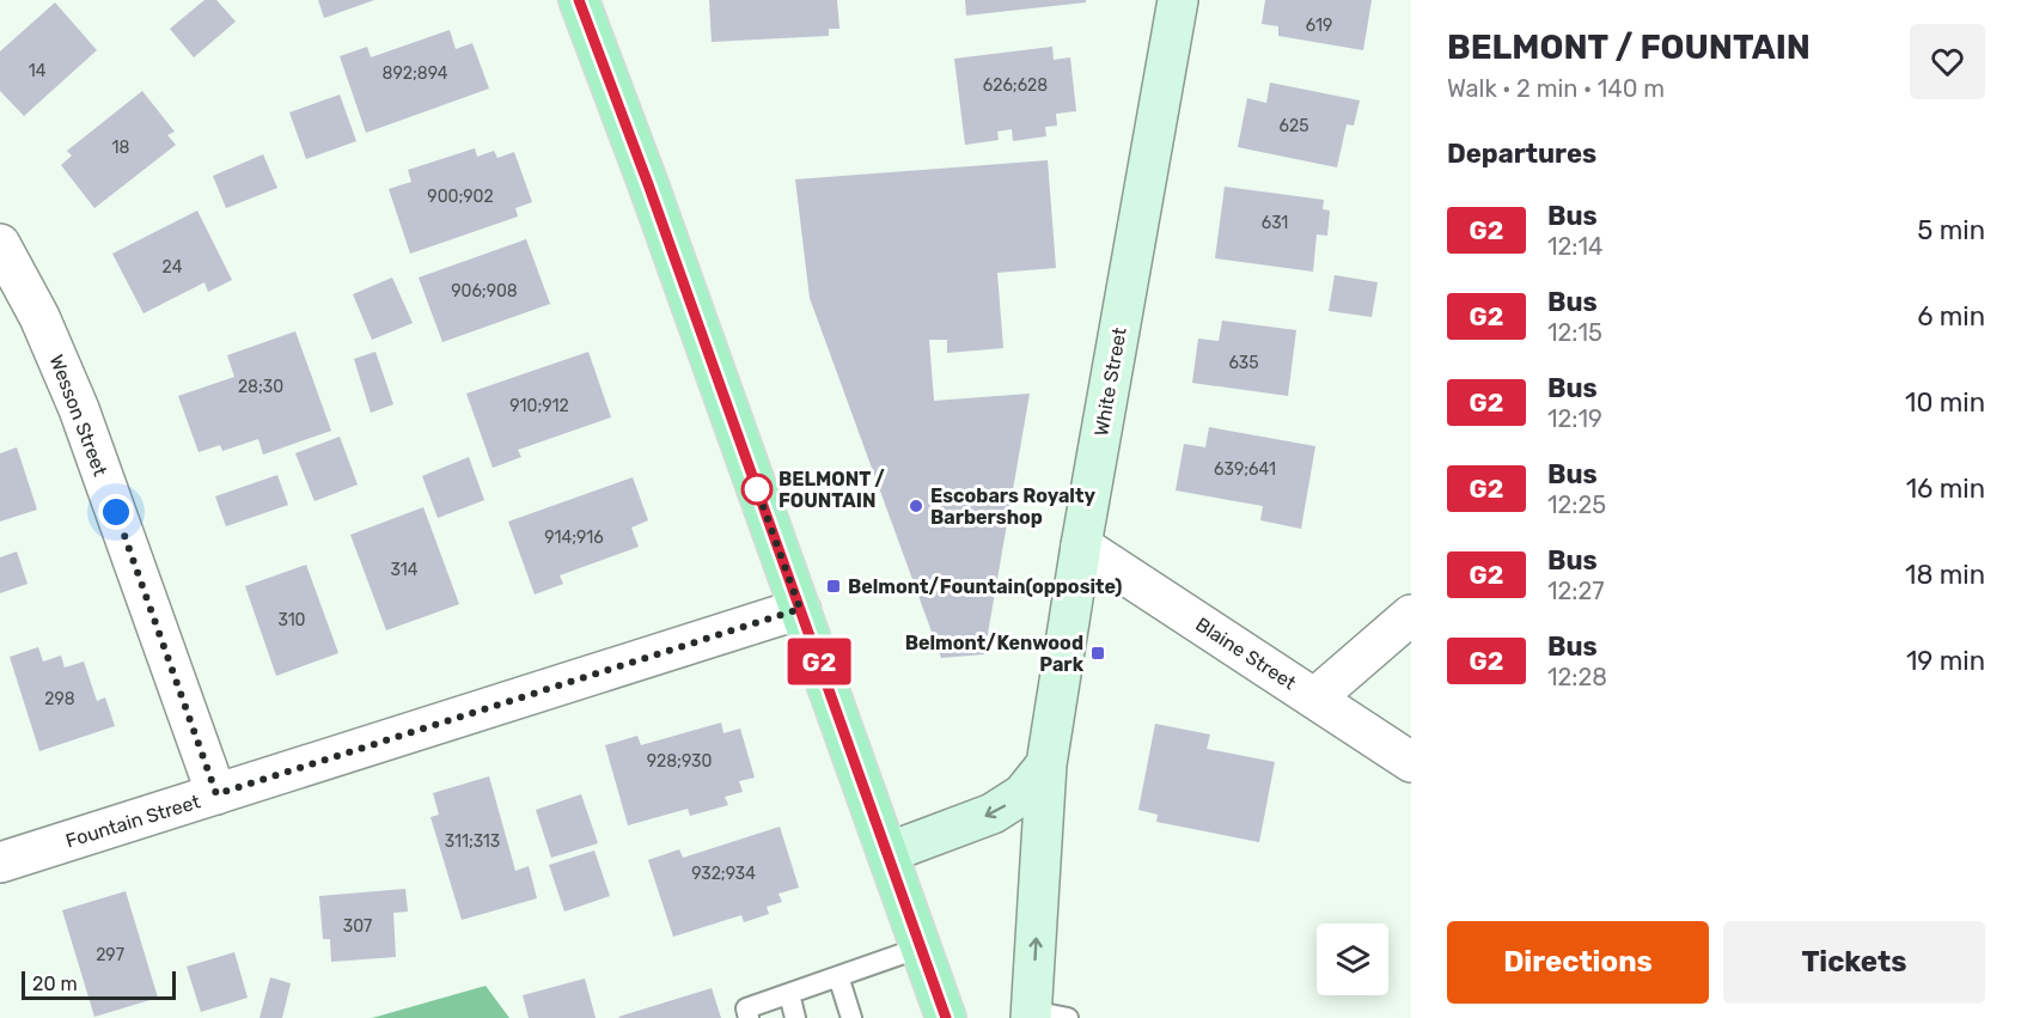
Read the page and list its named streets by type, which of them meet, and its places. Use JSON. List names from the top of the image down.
{
  "streets": {
    "main road": ["White Street"],
    "street": ["Wesson Street", "Blaine Street", "Fountain Street"]
  },
  "crossings": [
    ["White Street", "Blaine Street"],
    ["Wesson Street", "Fountain Street"]
  ],
  "places": {
    "other": ["BELMONT / FOUNTAIN", "Escobars Royalty Barbershop"],
    "transit": ["Belmont/Fountain(opposite)", "Belmont/Kenwood Park"]
  },
  "lines": ["bus line G2"],
  "house_numbers": [
    "619",
    "14",
    "892;894",
    "626;628",
    "625",
    "18",
    "900;902",
    "631",
    "24",
    "906;908",
    "635",
    "28;30",
    "910;912",
    "639;641",
    "914;916",
    "314",
    "310",
    "298",
    "928;930",
    "311;313",
    "932;934",
    "307",
    "297"
  ],
  "scale_bar": "20 m",
  "page": {
    "on_map": "G2",
    "heading": [
      ["BELMONT / FOUNTAIN", "Walk · 2 min · 140 m"],
      "Departures"
    ],
    "list": [
      {
        "mark": "G2",
        "name": "Bus",
        "note": "12:14",
        "value": "5 min"
      },
      {
        "mark": "G2",
        "name": "Bus",
        "note": "12:15",
        "value": "6 min"
      },
      {
        "mark": "G2",
        "name": "Bus",
        "note": "12:19",
        "value": "10 min"
      },
      {
        "mark": "G2",
        "name": "Bus",
        "note": "12:25",
        "value": "16 min"
      },
      {
        "mark": "G2",
        "name": "Bus",
        "note": "12:27",
        "value": "18 min"
      },
      {
        "mark": "G2",
        "name": "Bus",
        "note": "12:28",
        "value": "19 min"
      }
    ],
    "buttons": ["Directions", "Tickets"],
    "scale": "20 m"
  }
}
